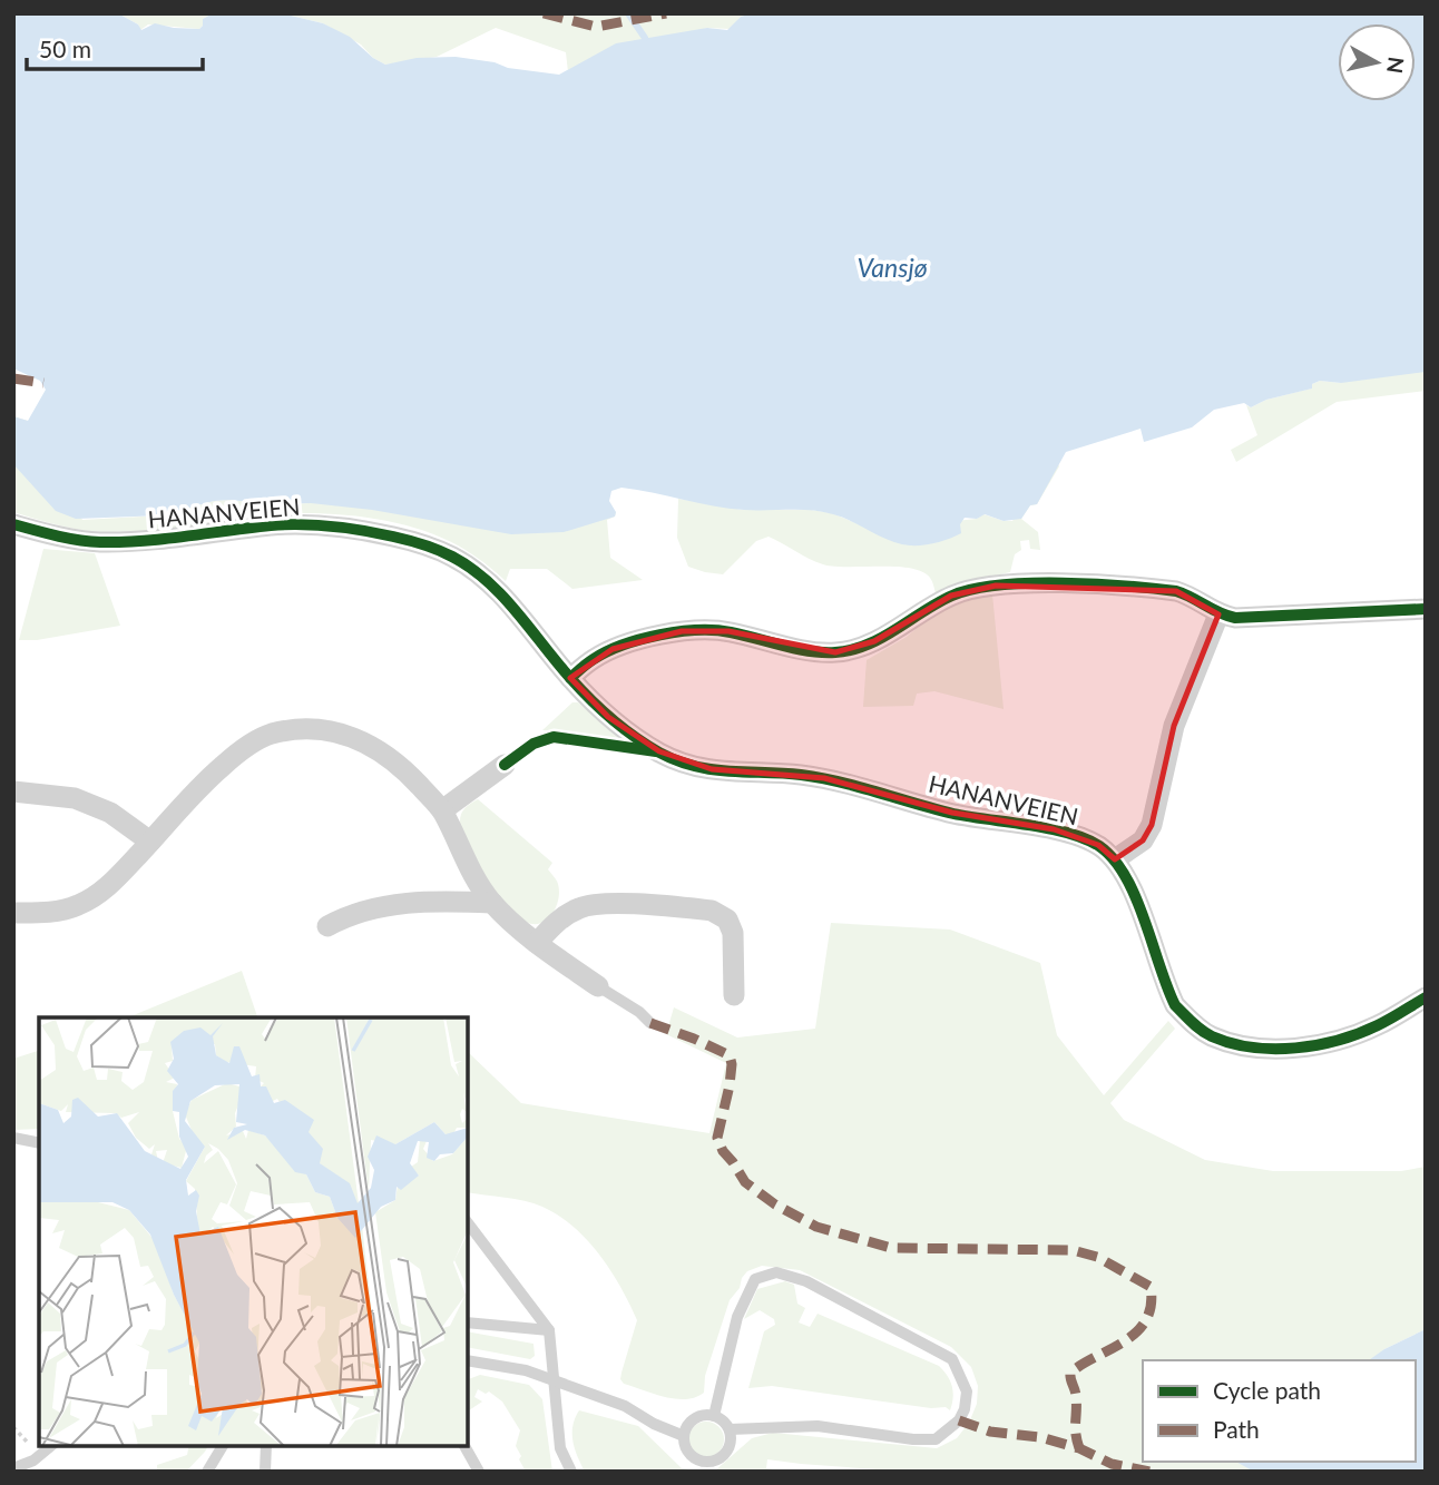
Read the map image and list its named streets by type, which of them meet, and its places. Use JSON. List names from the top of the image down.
{
  "streets": {
    "street": ["HANANVEIEN"]
  },
  "water": ["Vansjø"],
  "legend": ["Cycle path", "Path"],
  "scale_bar": "50 m",
  "north": "right"
}
